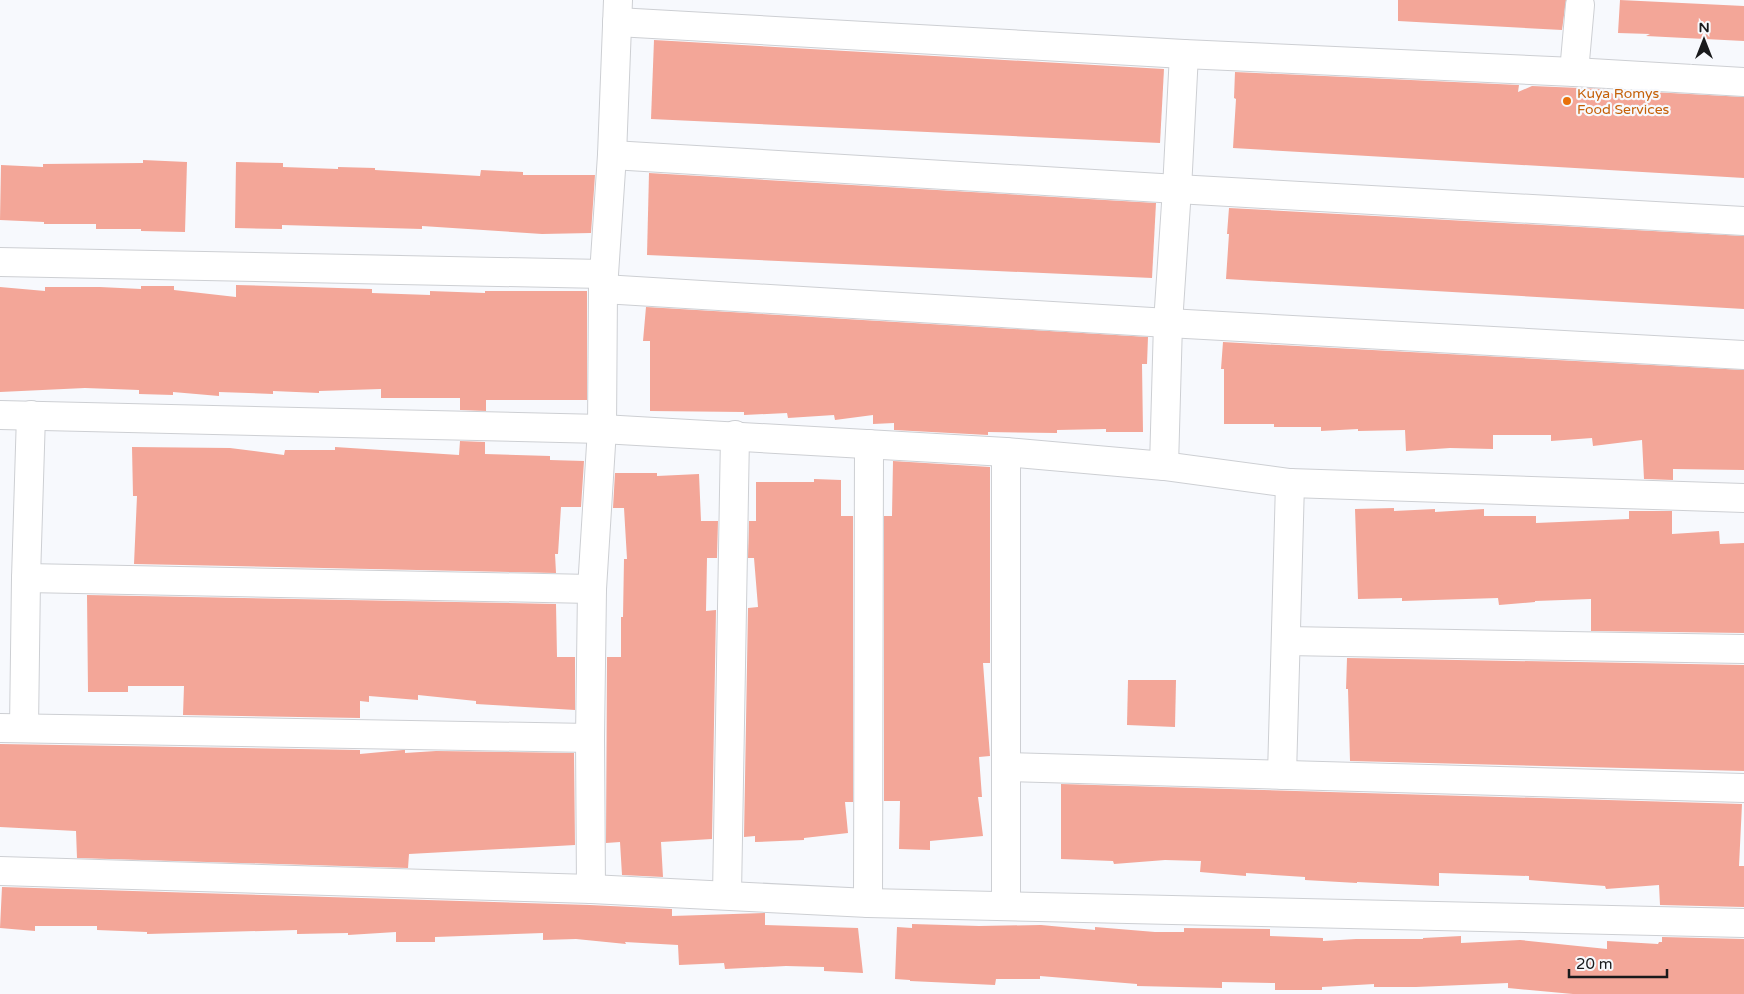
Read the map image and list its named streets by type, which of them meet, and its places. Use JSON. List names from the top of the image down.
{
  "places": ["Kuya Romys Food Services"],
  "scale_bar": "20 m",
  "north": "top"
}
